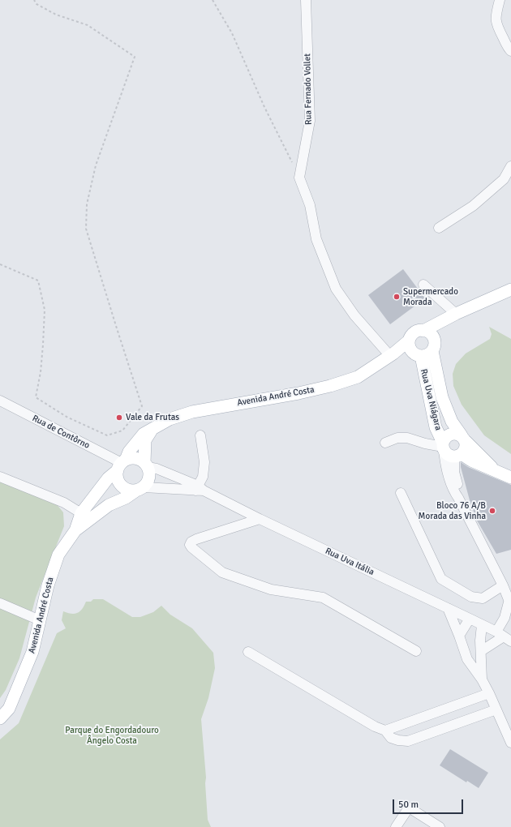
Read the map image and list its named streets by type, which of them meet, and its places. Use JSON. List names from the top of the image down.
{
  "streets": {
    "main road": ["Avenida André Costa", "Rua Uva Niágara"],
    "street": ["Rua Fernado Vollet", "Rua de Contôrno", "Rua Uva Itália"]
  },
  "crossings": [
    ["Avenida André Costa", "Rua Uva Niágara"],
    ["Avenida André Costa", "Rua de Contôrno"],
    ["Avenida André Costa", "Rua Uva Itália"],
    ["Rua de Contôrno", "Rua Uva Itália"]
  ],
  "parks": ["Parque do Engordadouro Ângelo Costa"],
  "places": ["Supermercado Morada", "Vale da Frutas", "Bloco 76 A/B Morada das Vinha"],
  "scale_bar": "50 m"
}
